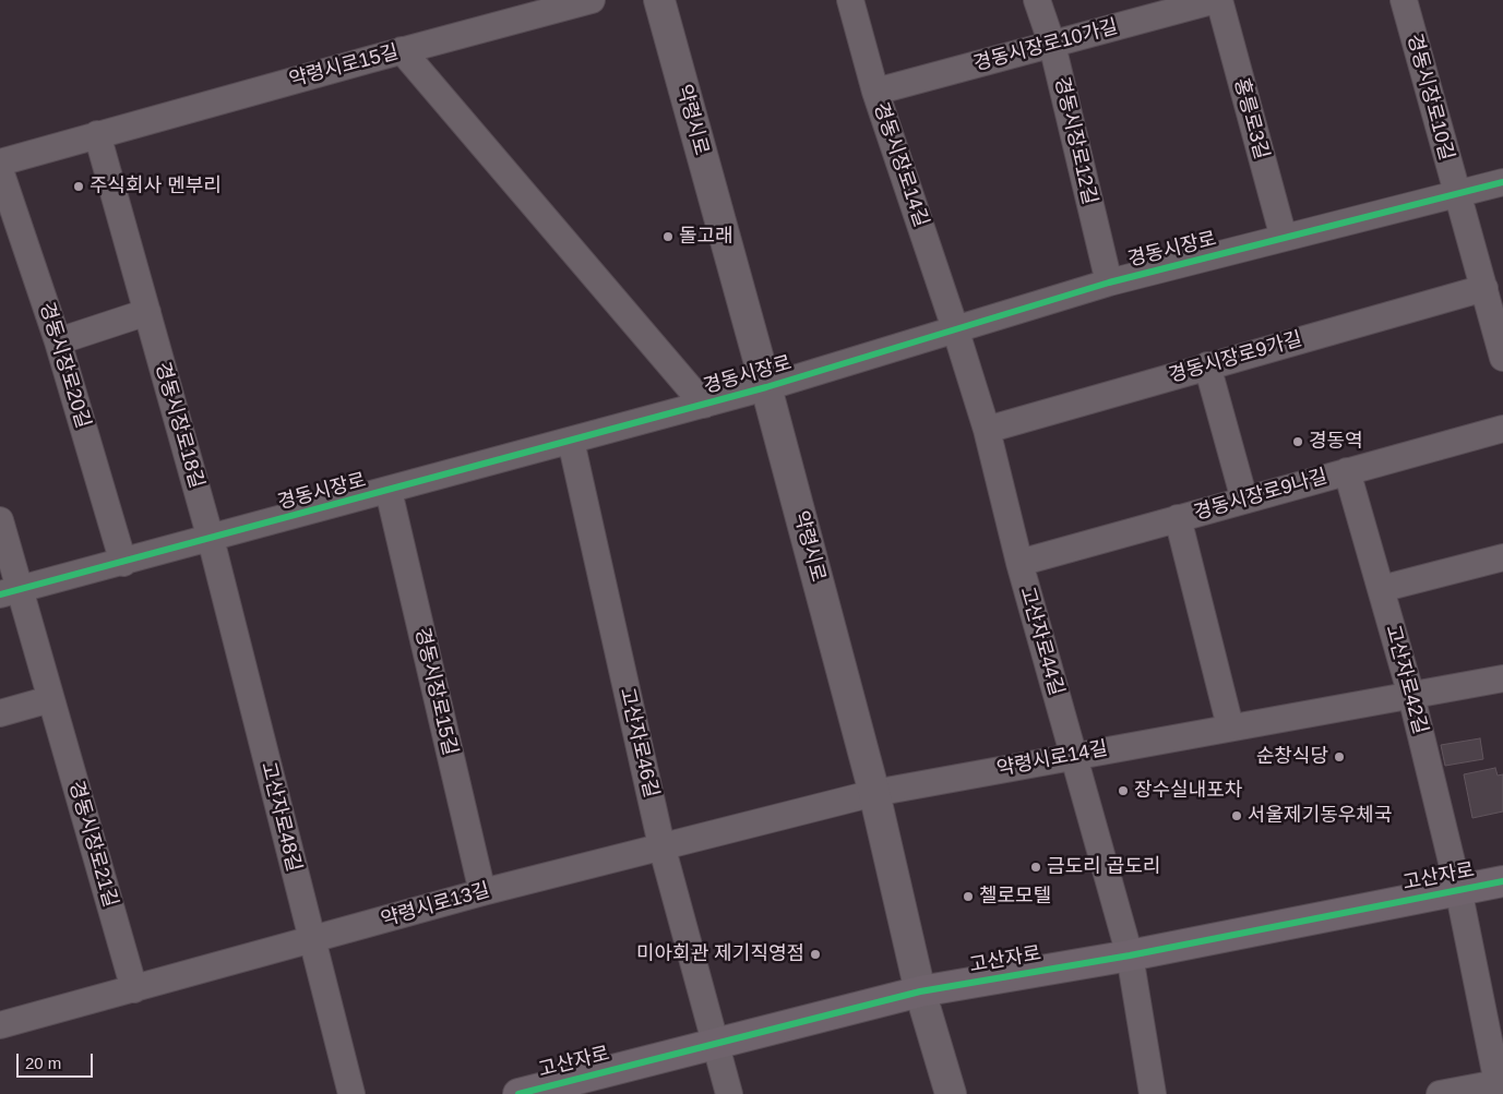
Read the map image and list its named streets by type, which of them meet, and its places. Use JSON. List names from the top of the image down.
{
  "streets": {
    "main road": ["약령시로", "고산자로"],
    "street": [
      "경동시장로10가길",
      "약령시로15길",
      "경동시장로10길",
      "홍릉로3길",
      "경동시장로12길",
      "경동시장로14길",
      "경동시장로",
      "경동시장로9가길",
      "경동시장로20길",
      "경동시장로18길",
      "경동시장로9나길",
      "고산자로44길",
      "고산자로42길",
      "경동시장로15길",
      "고산자로46길",
      "약령시로14길",
      "고산자로48길",
      "경동시장로21길",
      "약령시로13길"
    ]
  },
  "crossings": [
    ["경동시장로10가길", "홍릉로3길"],
    ["경동시장로10가길", "경동시장로12길"],
    ["경동시장로10가길", "경동시장로14길"],
    ["약령시로15길", "경동시장로"],
    ["약령시로15길", "경동시장로18길"],
    ["경동시장로10길", "경동시장로"],
    ["경동시장로10길", "경동시장로9가길"],
    ["홍릉로3길", "경동시장로"],
    ["약령시로", "경동시장로"],
    ["약령시로", "약령시로14길"],
    ["약령시로", "고산자로"],
    ["약령시로", "약령시로13길"],
    ["경동시장로12길", "경동시장로"],
    ["경동시장로14길", "경동시장로"],
    ["경동시장로14길", "고산자로44길"],
    ["경동시장로", "경동시장로20길"],
    ["경동시장로", "경동시장로18길"],
    ["경동시장로", "고산자로44길"],
    ["경동시장로", "경동시장로15길"],
    ["경동시장로", "고산자로46길"],
    ["경동시장로", "고산자로48길"],
    ["경동시장로", "경동시장로21길"],
    ["경동시장로9가길", "고산자로44길"],
    ["경동시장로18길", "고산자로48길"],
    ["경동시장로9나길", "고산자로44길"],
    ["경동시장로9나길", "고산자로42길"],
    ["고산자로44길", "약령시로14길"],
    ["고산자로44길", "고산자로"],
    ["고산자로42길", "약령시로14길"],
    ["고산자로42길", "고산자로"],
    ["경동시장로15길", "약령시로13길"],
    ["고산자로46길", "고산자로"],
    ["고산자로46길", "약령시로13길"],
    ["약령시로14길", "약령시로13길"],
    ["고산자로48길", "약령시로13길"],
    ["경동시장로21길", "약령시로13길"]
  ],
  "places": [
    "주식회사 멘부리",
    "돌고래",
    "경동역",
    "순창식당",
    "장수실내포차",
    "서울제기동우체국",
    "금도리 곱도리",
    "첼로모텔",
    "미아회관 제기직영점"
  ],
  "scale_bar": "20 m"
}
